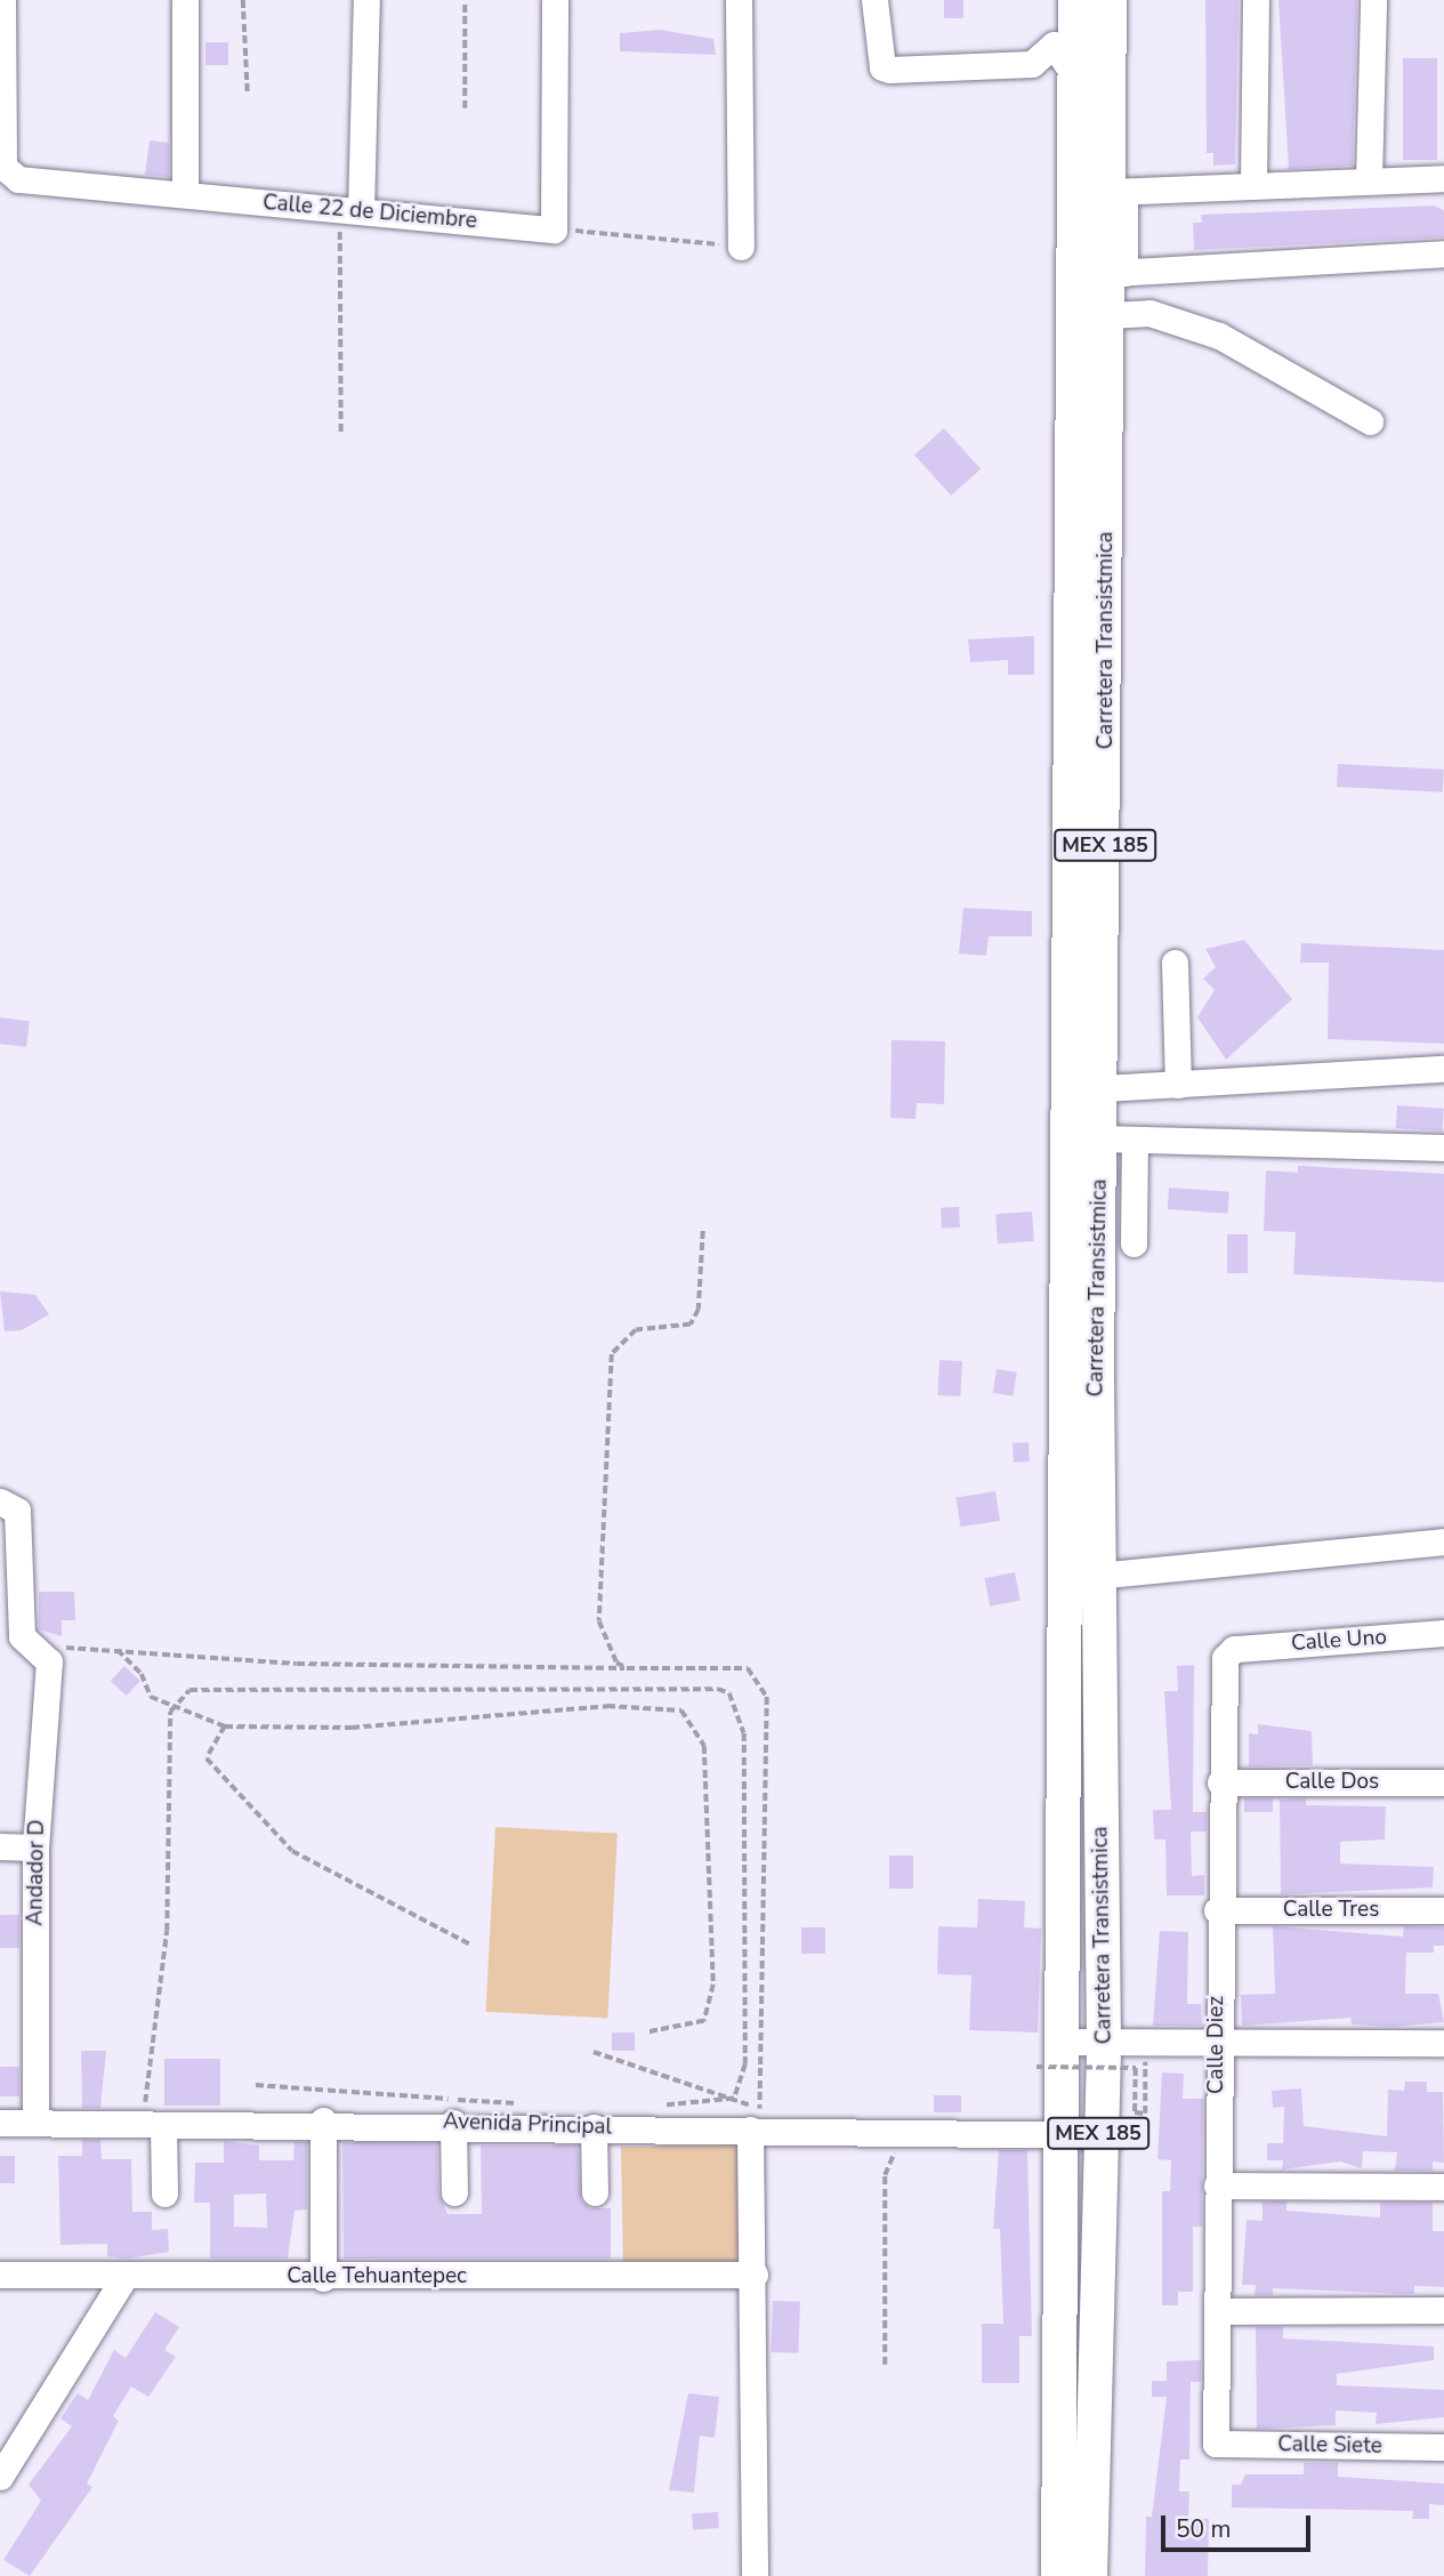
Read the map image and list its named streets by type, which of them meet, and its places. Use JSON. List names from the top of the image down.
{
  "streets": {
    "main road": ["Carretera Transistmica", "MEX 185"],
    "street": [
      "Calle 22 de Diciembre",
      "Calle Uno",
      "Calle Dos",
      "Andador D",
      "Calle Tres",
      "Calle Diez",
      "Avenida Principal",
      "Calle Tehuantepec",
      "Calle Siete"
    ]
  },
  "crossings": [
    ["Carretera Transistmica", "Avenida Principal"],
    ["Calle Uno", "Calle Diez"],
    ["Calle Dos", "Calle Diez"],
    ["Andador D", "Avenida Principal"],
    ["Calle Tres", "Calle Diez"],
    ["Calle Diez", "Calle Siete"]
  ],
  "scale_bar": "50 m"
}
